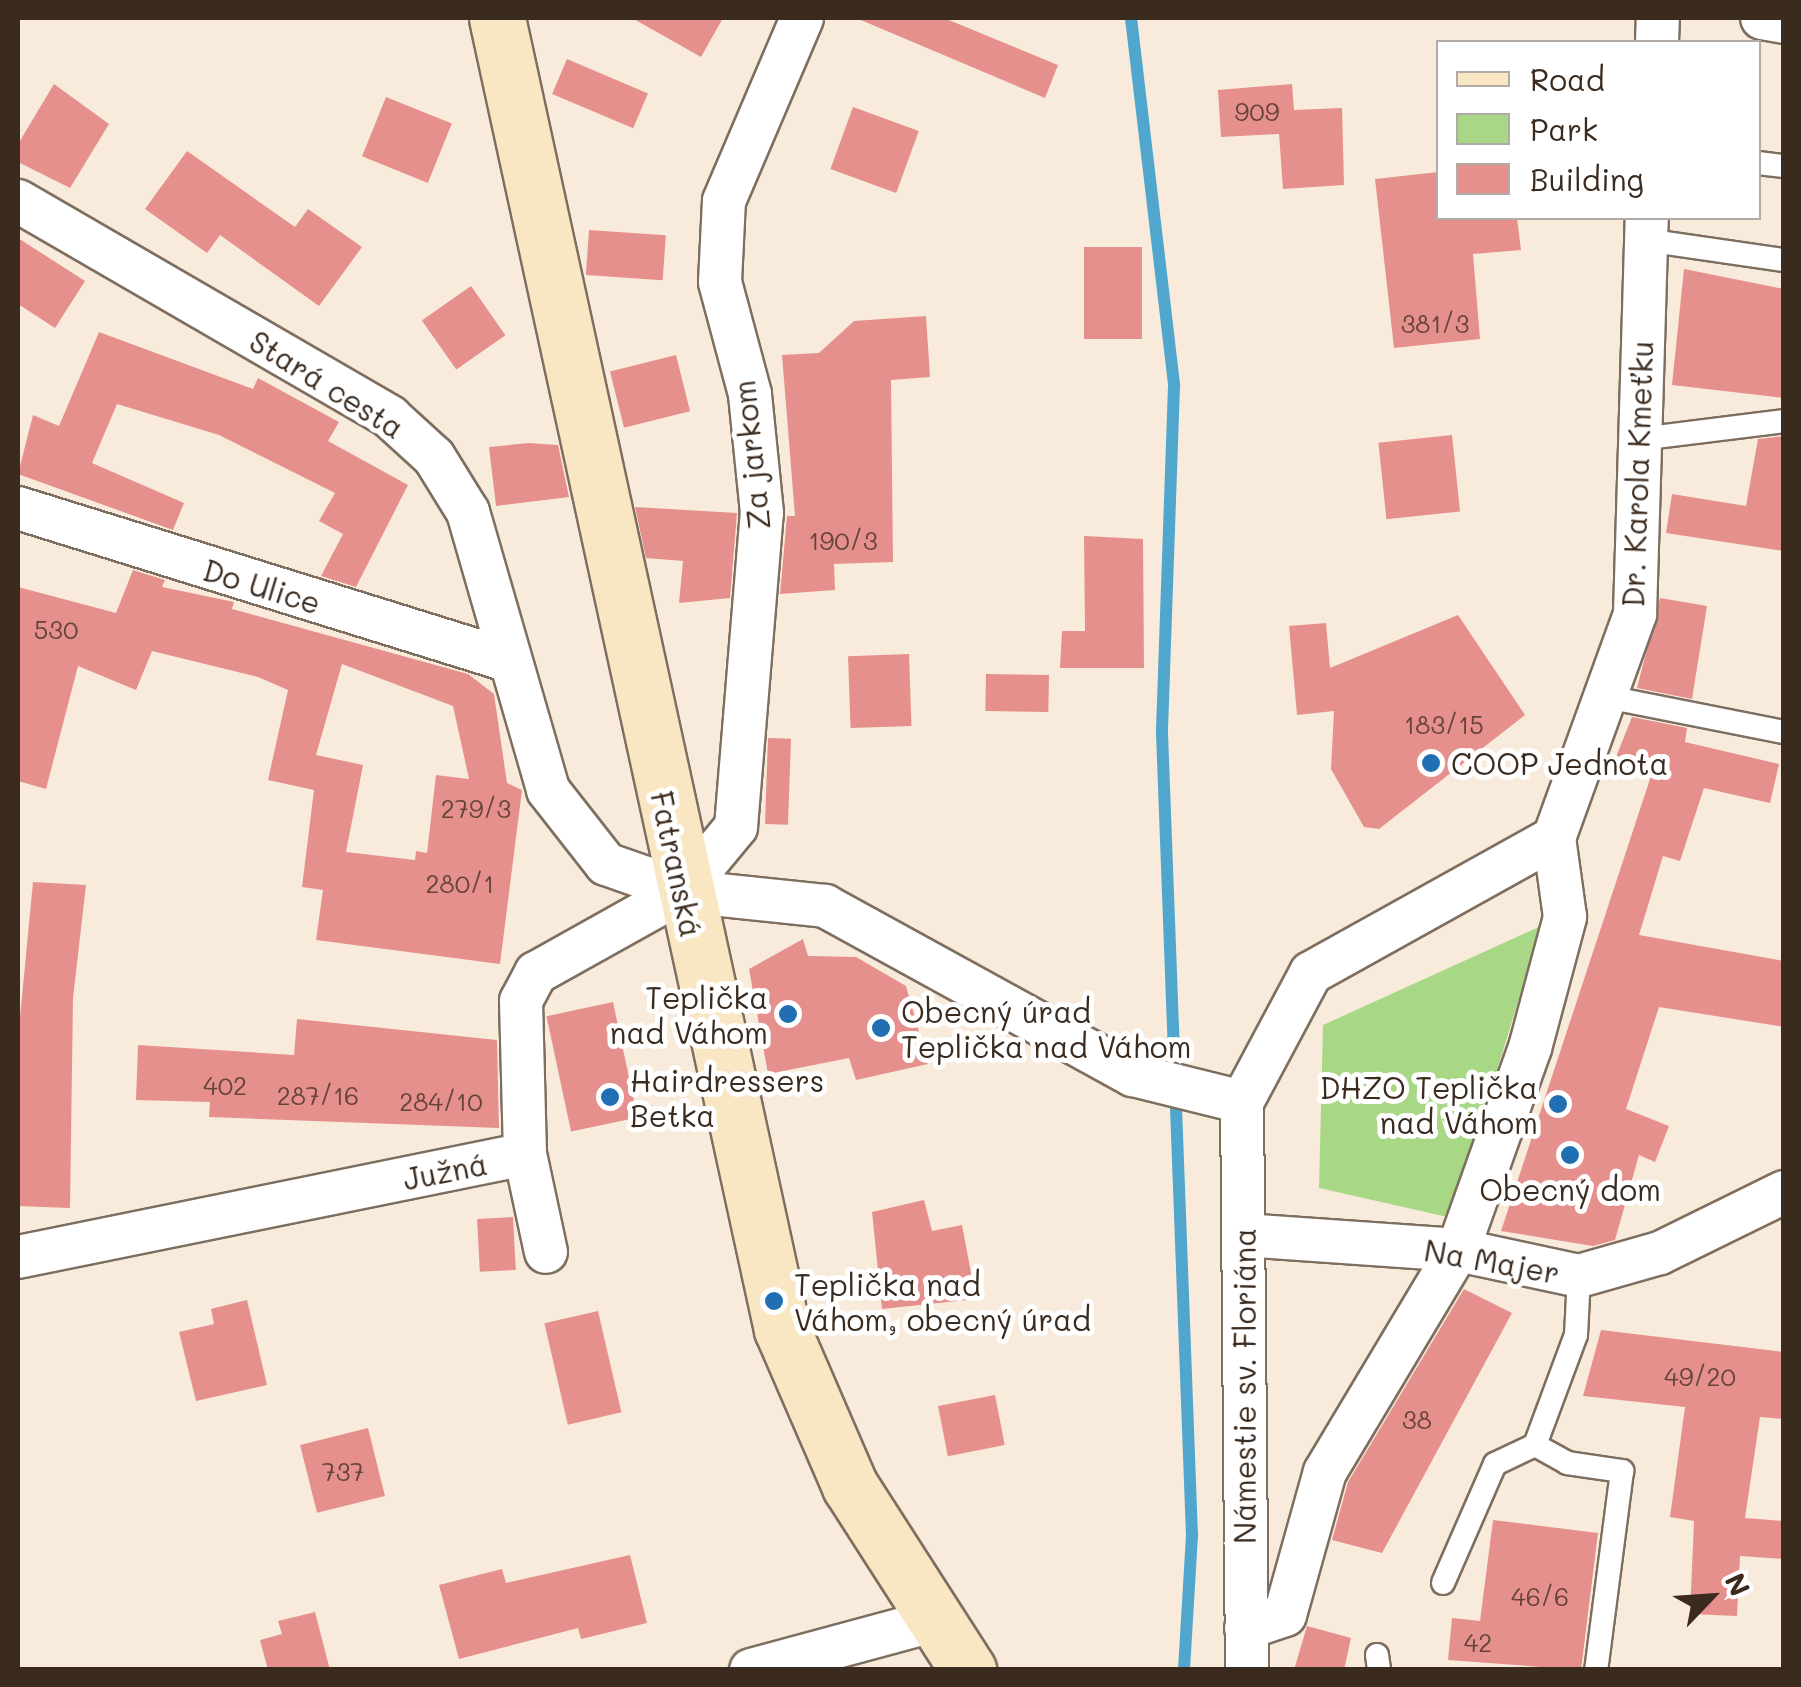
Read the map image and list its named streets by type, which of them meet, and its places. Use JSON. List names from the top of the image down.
{
  "streets": {
    "main road": ["Fatranská"],
    "street": [
      "Stará cesta",
      "Za jarkom",
      "Dr. Karola Kmeťku",
      "Do Ulice",
      "Južná",
      "Na Majer",
      "Námestie sv. Floriána"
    ]
  },
  "crossings": [
    ["Stará cesta", "Za jarkom"],
    ["Stará cesta", "Do Ulice"],
    ["Stará cesta", "Fatranská"],
    ["Stará cesta", "Južná"],
    ["Za jarkom", "Fatranská"],
    ["Za jarkom", "Južná"],
    ["Dr. Karola Kmeťku", "Námestie sv. Floriána"],
    ["Fatranská", "Južná"],
    ["Na Majer", "Námestie sv. Floriána"]
  ],
  "places": [
    "COOP Jednota",
    "Teplička nad Váhom",
    "Obecný úrad Teplička nad Váhom",
    "Hairdressers Betka",
    "DHZO Teplička nad Váhom",
    "Obecný dom",
    "Teplička nad Váhom, obecný úrad"
  ],
  "house_numbers": [
    "909",
    "381/3",
    "190/3",
    "530",
    "183/15",
    "279/3",
    "280/1",
    "402",
    "287/16",
    "284/10",
    "49/20",
    "38",
    "737",
    "46/6",
    "42"
  ],
  "legend": ["Road", "Park", "Building"],
  "north": "top right"
}
